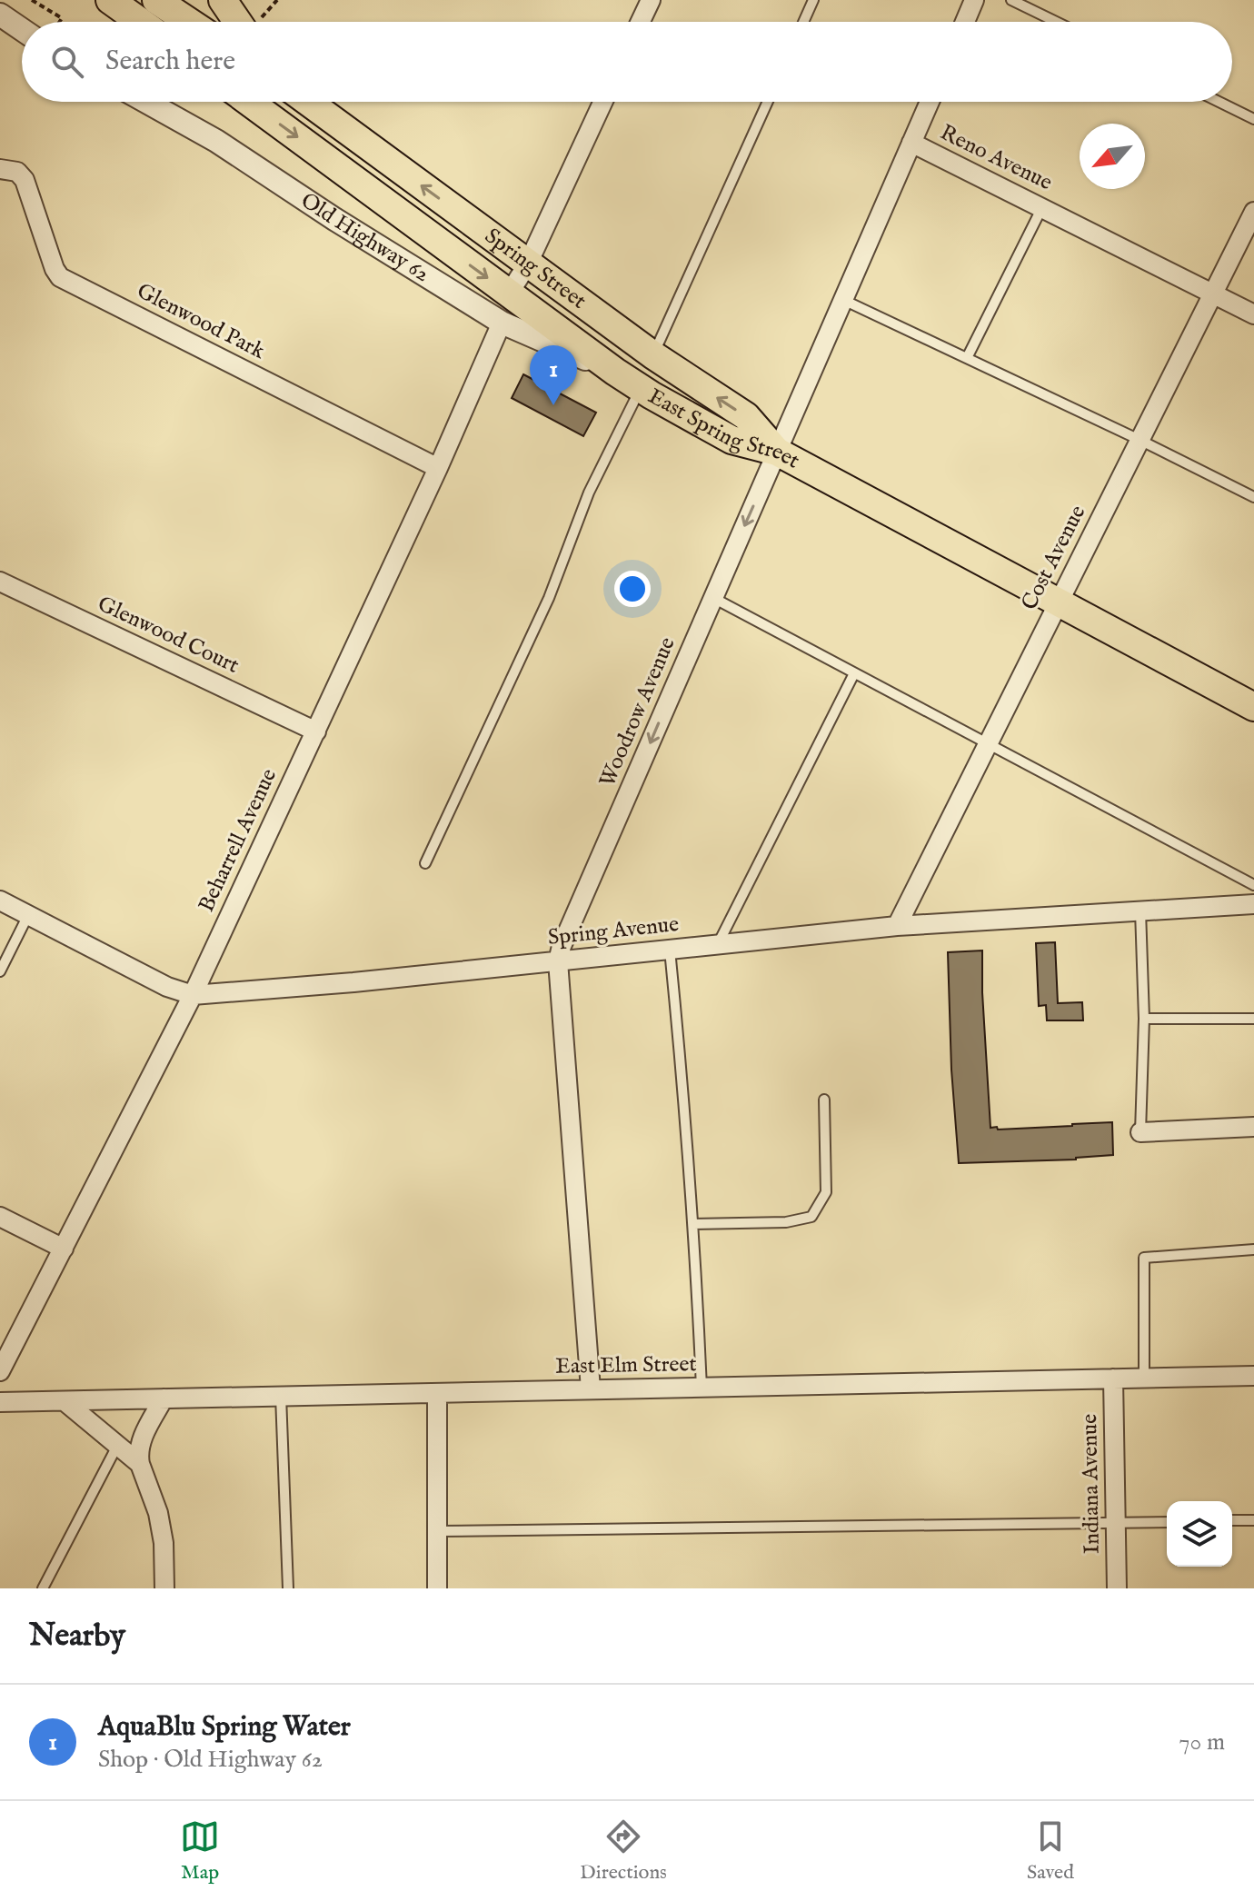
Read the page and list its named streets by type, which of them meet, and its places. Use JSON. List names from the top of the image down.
{
  "streets": {
    "main road": ["Spring Street", "East Spring Street"],
    "street": [
      "Reno Avenue",
      "Old Highway 62",
      "Glenwood Park",
      "Cost Avenue",
      "Glenwood Court",
      "Woodrow Avenue",
      "Beharrell Avenue",
      "Spring Avenue",
      "East Elm Street",
      "Indiana Avenue"
    ]
  },
  "crossings": [
    ["Reno Avenue", "Cost Avenue"],
    ["Reno Avenue", "Woodrow Avenue"],
    ["Old Highway 62", "East Spring Street"],
    ["Old Highway 62", "Beharrell Avenue"],
    ["Spring Street", "East Spring Street"],
    ["Spring Street", "Woodrow Avenue"],
    ["Glenwood Park", "Beharrell Avenue"],
    ["East Spring Street", "Cost Avenue"],
    ["East Spring Street", "Woodrow Avenue"],
    ["Cost Avenue", "Spring Avenue"],
    ["Glenwood Court", "Beharrell Avenue"],
    ["Woodrow Avenue", "Spring Avenue"],
    ["Woodrow Avenue", "East Elm Street"],
    ["Beharrell Avenue", "Spring Avenue"],
    ["East Elm Street", "Indiana Avenue"]
  ],
  "one_way": ["Spring Street", "Woodrow Avenue"],
  "north": "bottom left",
  "page": {
    "search": "Search here",
    "pins": "1",
    "heading": "Nearby",
    "list": [
      {
        "mark": "1",
        "name": "AquaBlu Spring Water",
        "note": "Shop · Old Highway 62",
        "value": "70 m"
      }
    ],
    "nav": ["Map", "Directions", "Saved"]
  }
}
